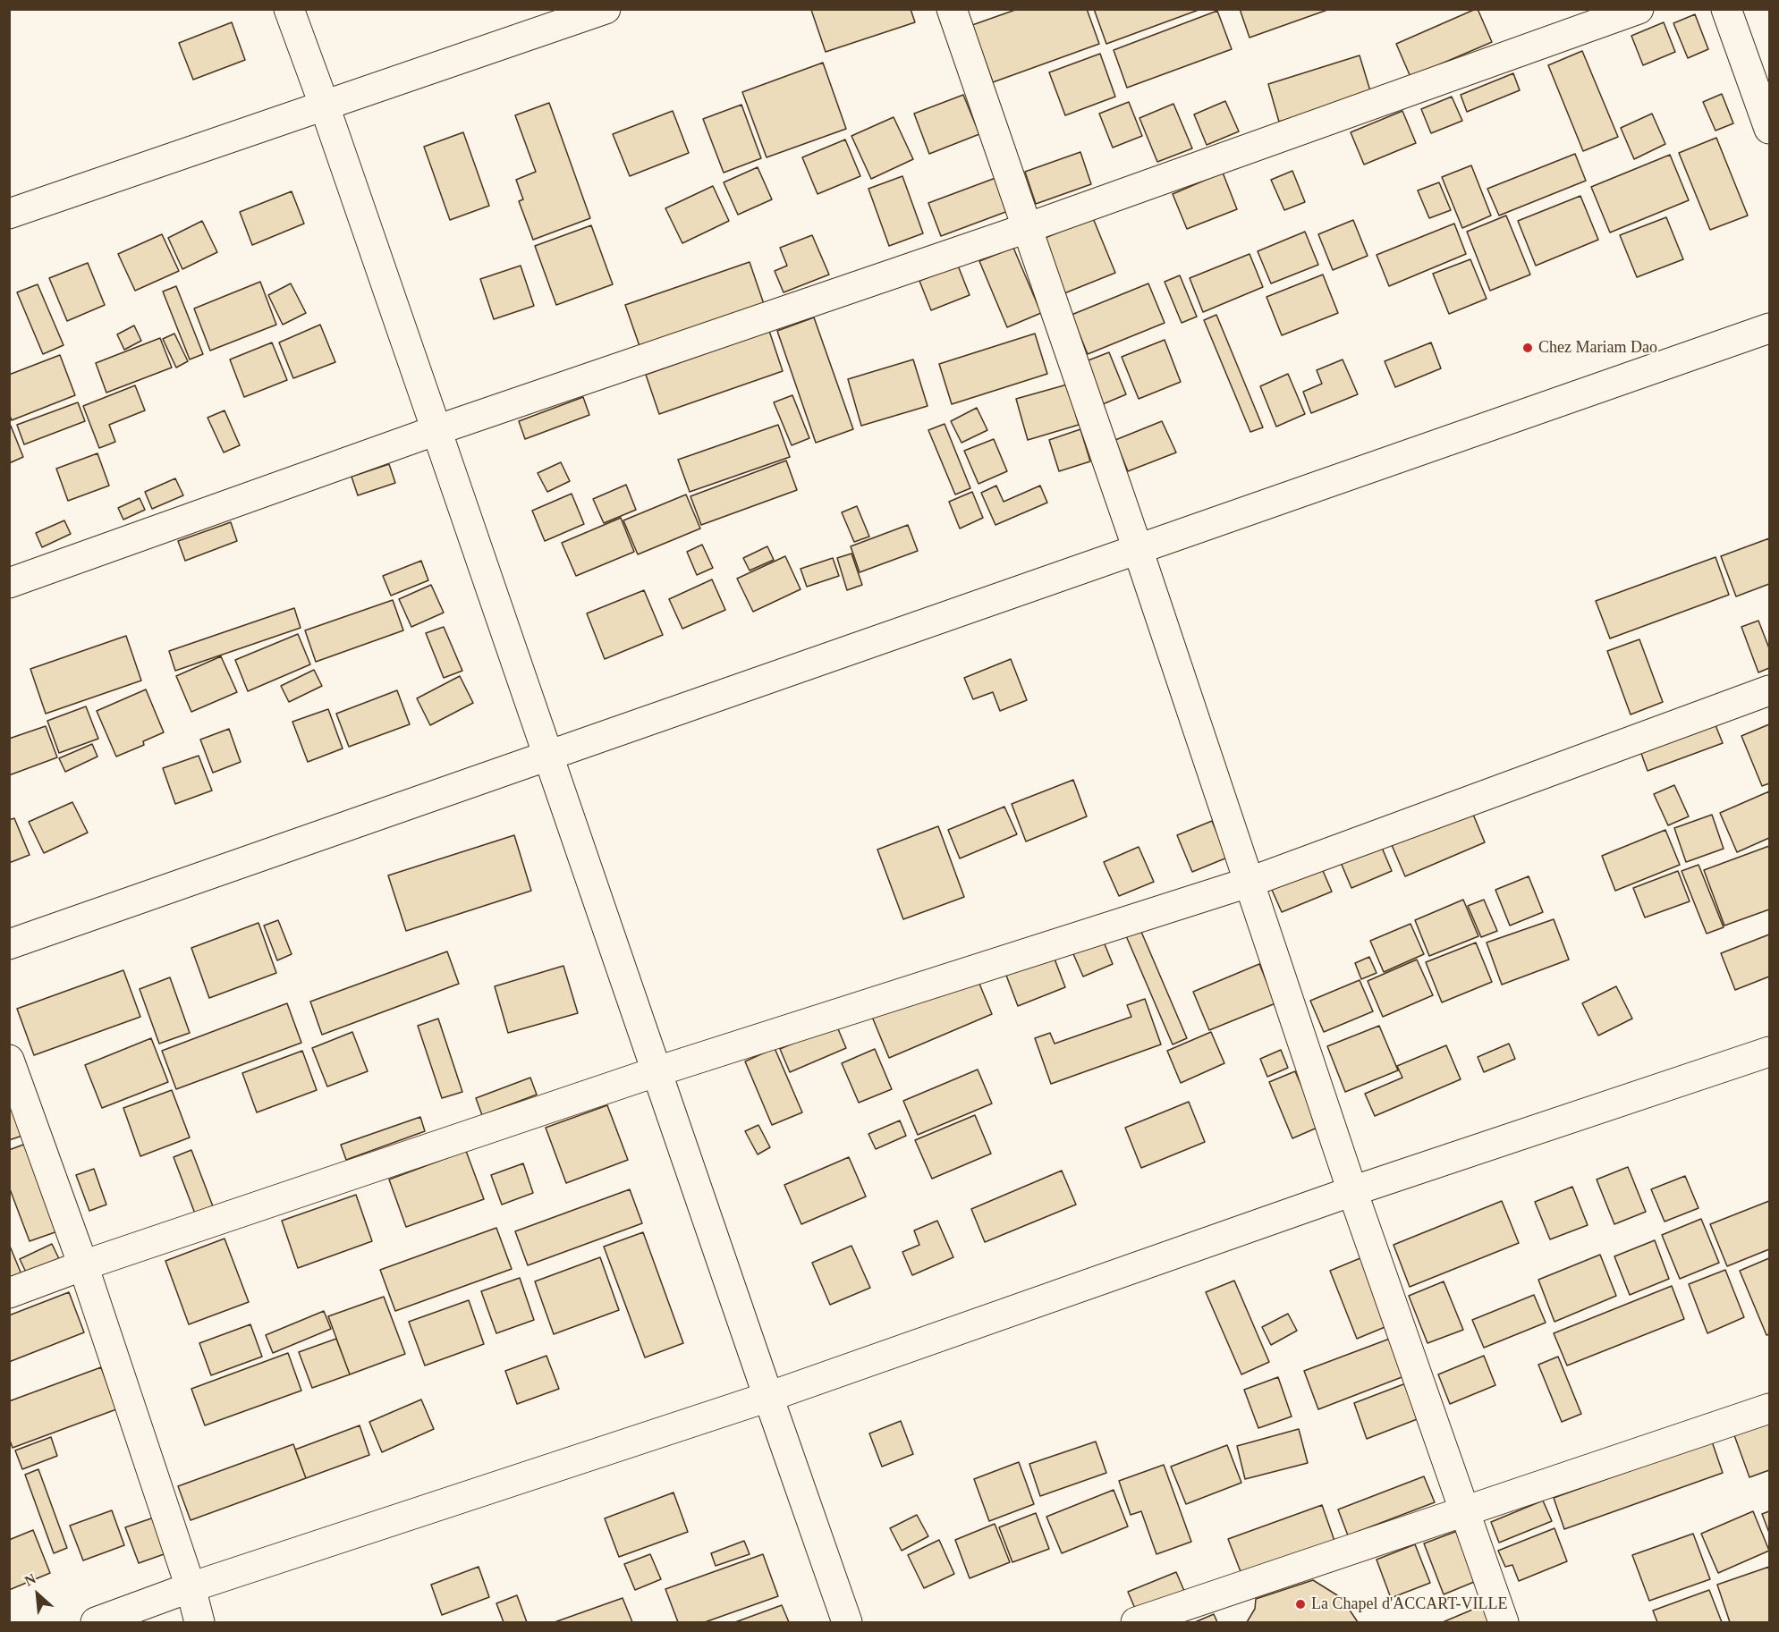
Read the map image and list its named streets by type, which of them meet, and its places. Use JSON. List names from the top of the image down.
{
  "places": ["Chez Mariam Dao", "La Chapel d'ACCART-VILLE"],
  "north": "top left"
}
